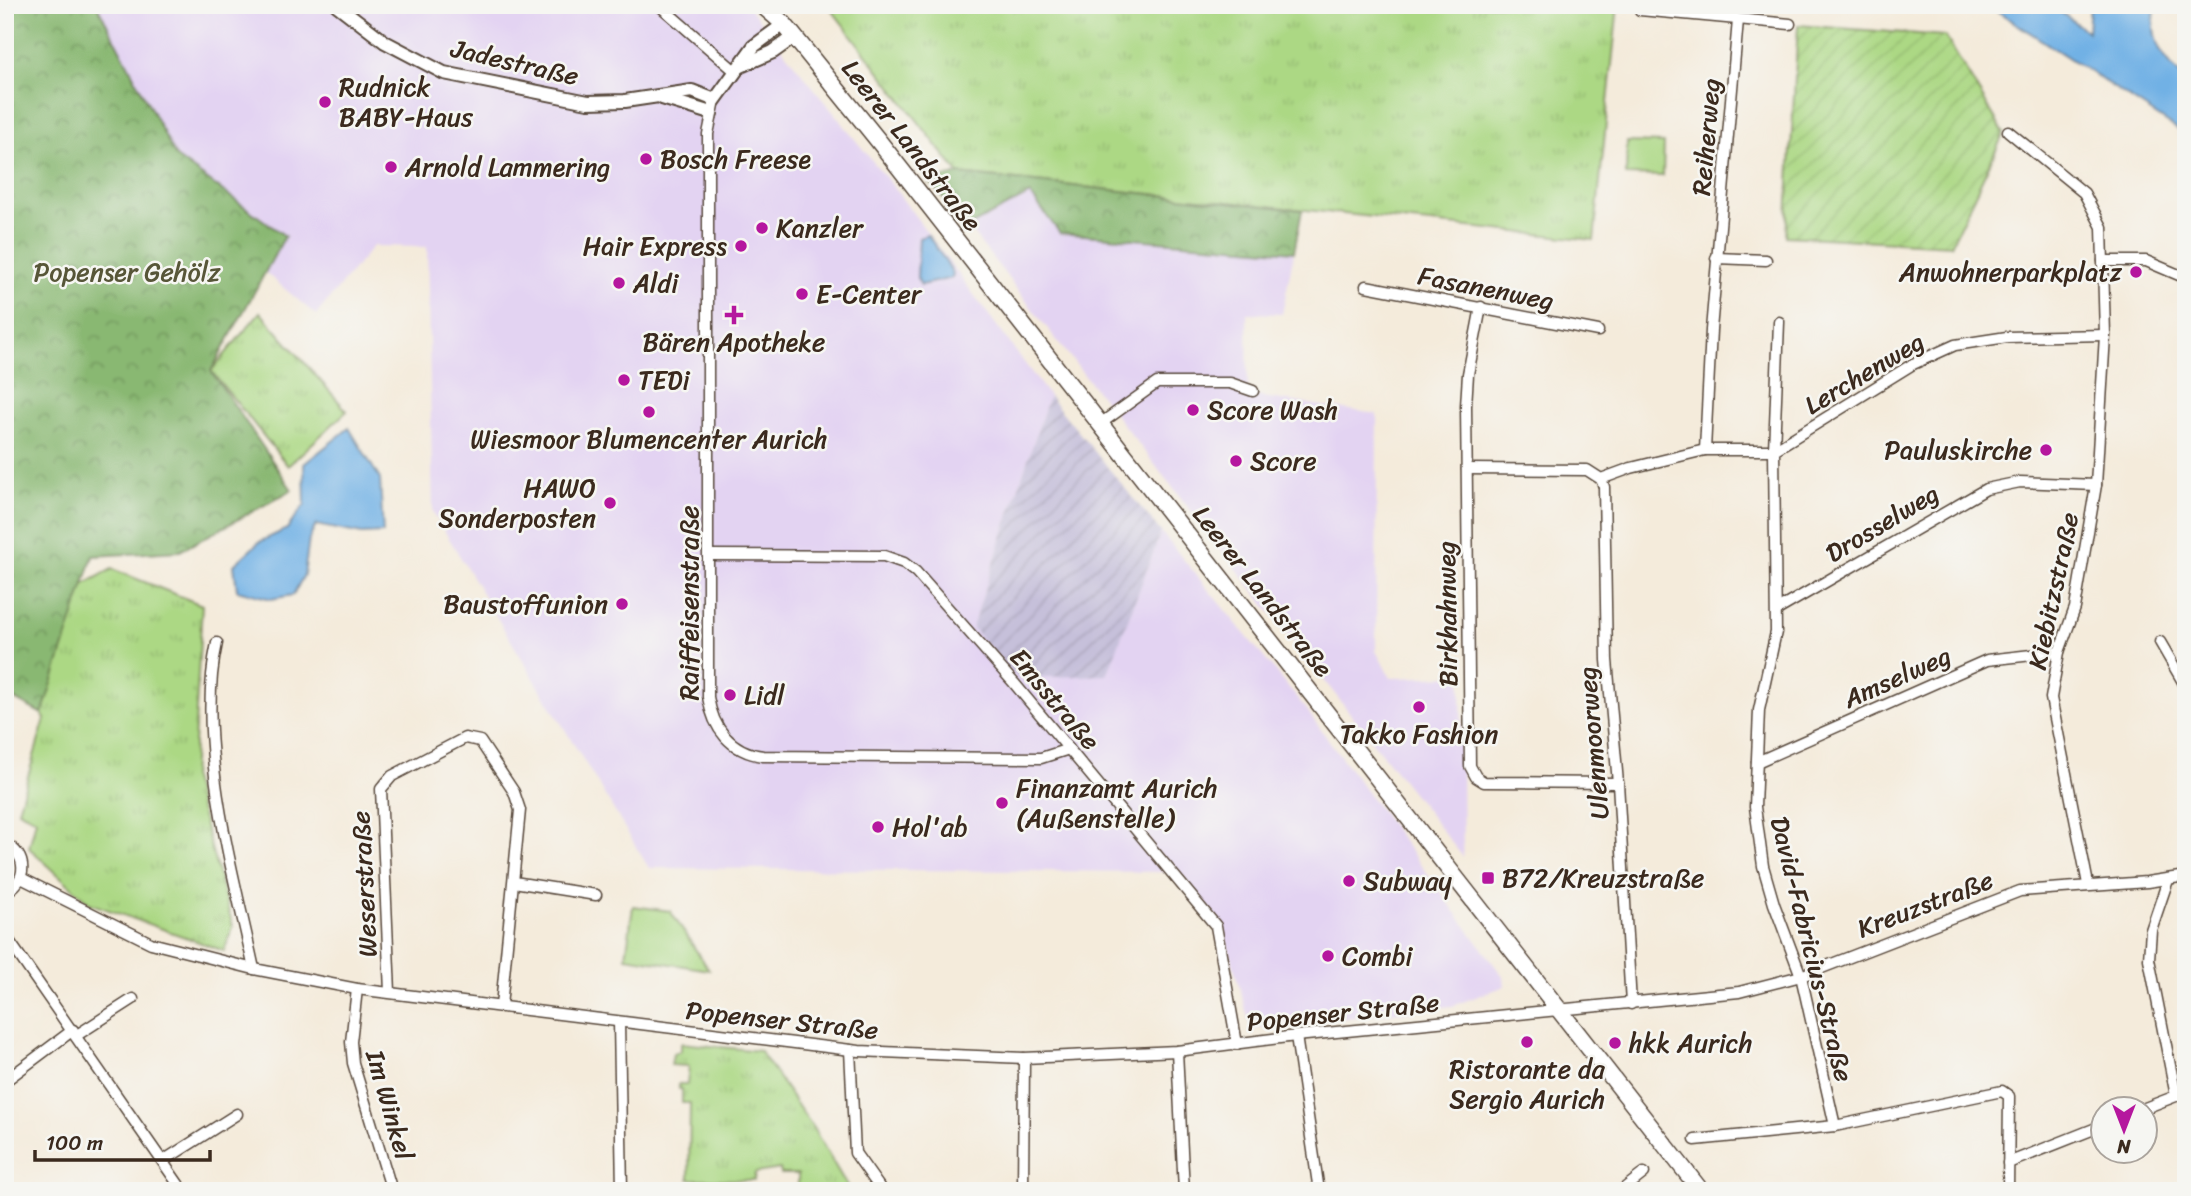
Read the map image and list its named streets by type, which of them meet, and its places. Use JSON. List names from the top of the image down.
{
  "streets": {
    "main road": ["Leerer Landstraße"],
    "street": [
      "Jadestraße",
      "Reiherweg",
      "Fasanenweg",
      "Lerchenweg",
      "Drosselweg",
      "Kiebitzstraße",
      "Raiffeisenstraße",
      "Birkhahnweg",
      "Amselweg",
      "Emsstraße",
      "Ulenmoorweg",
      "Weserstraße",
      "Kreuzstraße",
      "David-Fabricius-Straße",
      "Popenser Straße",
      "Im Winkel"
    ]
  },
  "crossings": [
    ["Jadestraße", "Raiffeisenstraße"],
    ["Leerer Landstraße", "Kreuzstraße"],
    ["Leerer Landstraße", "Popenser Straße"],
    ["Fasanenweg", "Birkhahnweg"],
    ["Lerchenweg", "Kiebitzstraße"],
    ["Lerchenweg", "David-Fabricius-Straße"],
    ["Drosselweg", "Kiebitzstraße"],
    ["Drosselweg", "David-Fabricius-Straße"],
    ["Kiebitzstraße", "Amselweg"],
    ["Kiebitzstraße", "Kreuzstraße"],
    ["Raiffeisenstraße", "Emsstraße"],
    ["Birkhahnweg", "Ulenmoorweg"],
    ["Amselweg", "David-Fabricius-Straße"],
    ["Emsstraße", "Popenser Straße"],
    ["Ulenmoorweg", "Kreuzstraße"],
    ["Weserstraße", "Popenser Straße"],
    ["Kreuzstraße", "David-Fabricius-Straße"],
    ["Kreuzstraße", "Popenser Straße"],
    ["Popenser Straße", "Im Winkel"]
  ],
  "parks": ["Popenser Gehölz"],
  "places": {
    "other": [
      "Rudnick BABY-Haus",
      "Bosch Freese",
      "Arnold Lammering",
      "Kanzler",
      "Hair Express",
      "Anwohnerparkplatz",
      "Aldi",
      "E-Center",
      "TEDi",
      "Score Wash",
      "Wiesmoor Blumencenter Aurich",
      "Pauluskirche",
      "Score",
      "HAWO Sonderposten",
      "Baustoffunion",
      "Lidl",
      "Takko Fashion",
      "Finanzamt Aurich (Außenstelle)",
      "Hol'ab",
      "Subway",
      "Combi",
      "Ristorante da Sergio Aurich",
      "hkk Aurich"
    ],
    "health": ["Bären Apotheke"],
    "transit": ["B72/Kreuzstraße"]
  },
  "scale_bar": "100 m",
  "north": "bottom"
}
